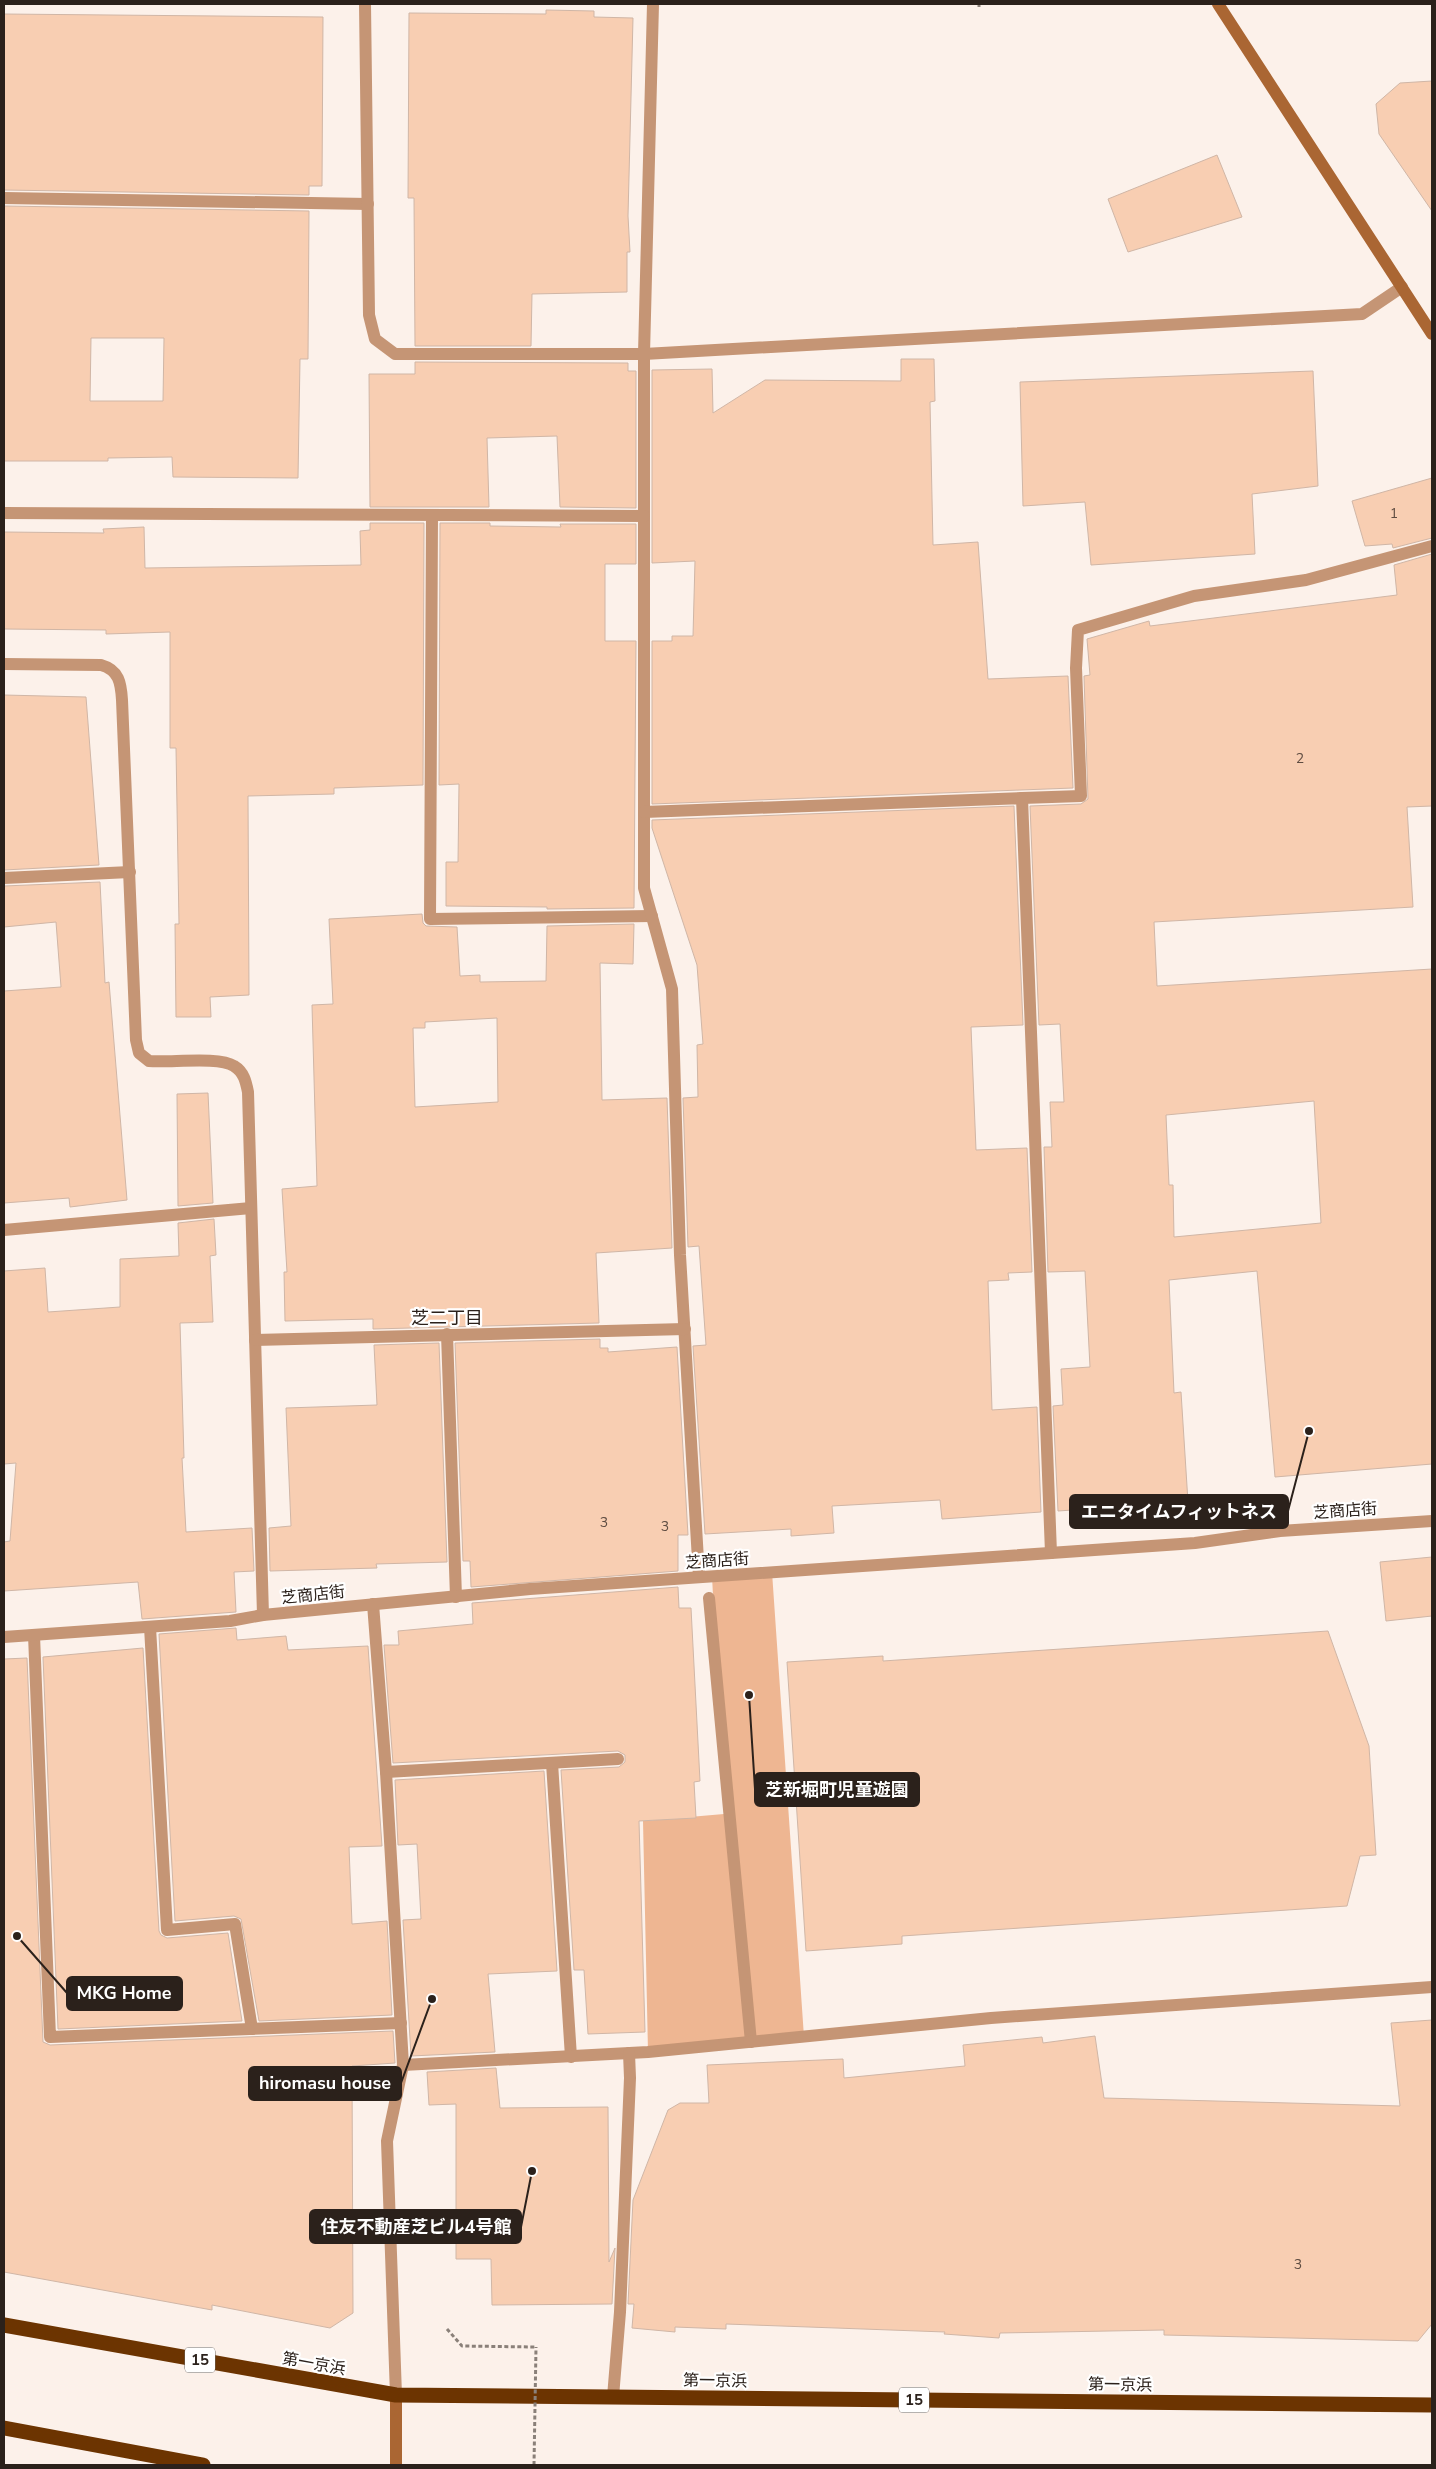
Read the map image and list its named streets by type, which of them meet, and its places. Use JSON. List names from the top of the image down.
{
  "streets": {
    "highway": ["15", "第一京浜"],
    "street": ["芝商店街"]
  },
  "districts": ["芝二丁目"],
  "places": [
    "エニタイムフィットネス",
    "芝新堀町児童遊園",
    "MKG Home",
    "hiromasu house",
    "住友不動産芝ビル4号館"
  ],
  "house_numbers": [
    "1",
    "2",
    "3",
    "3",
    "3"
  ]
}
